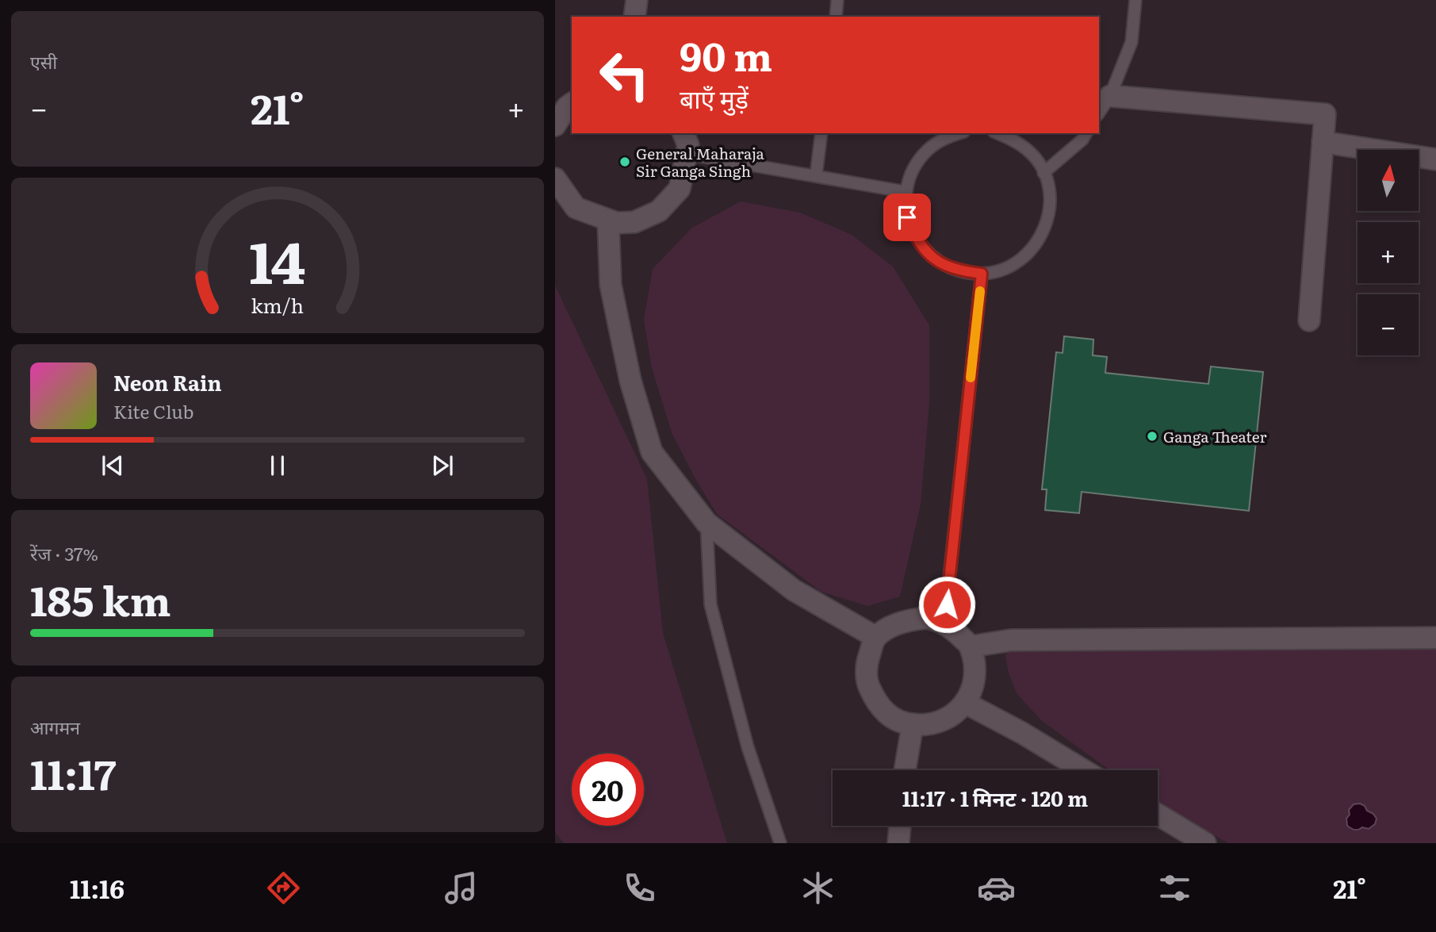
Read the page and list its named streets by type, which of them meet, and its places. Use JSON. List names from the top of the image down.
{
  "places": ["General Maharaja Sir Ganga Singh", "Ganga Theater"],
  "north": "top",
  "page": {
    "tile": [
      "एसी",
      ["रेंज · 37%", "185 km"],
      ["आगमन", "11:17"]
    ],
    "turn": ["90 m", "बाएँ मुड़ें"],
    "heat": ["−", "21°", "+"],
    "map_buttons": ["+", "−"],
    "song": ["Neon Rain", "Kite Club"],
    "limit": "20",
    "trip": "11:17 · 1 मिनट · 120 m",
    "tabs": ["11:16", "21°"],
    "gauge": ["14", "km/h"]
  }
}
